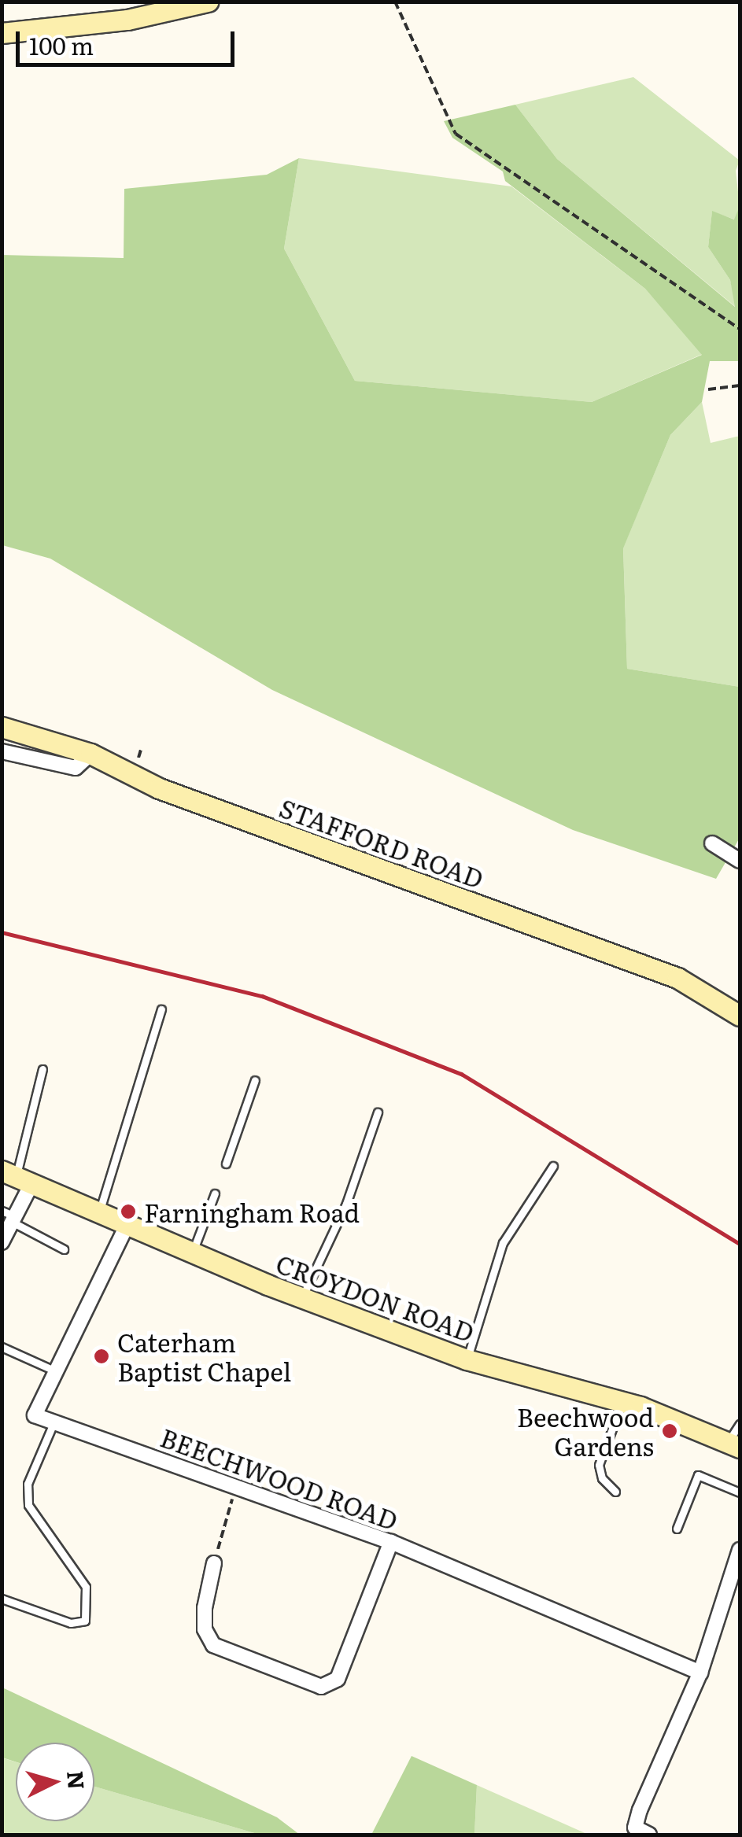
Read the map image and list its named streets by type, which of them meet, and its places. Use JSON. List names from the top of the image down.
{
  "streets": {
    "street": ["STAFFORD ROAD", "CROYDON ROAD", "BEECHWOOD ROAD"]
  },
  "places": ["Farningham Road", "Caterham Baptist Chapel", "Beechwood Gardens"],
  "scale_bar": "100 m",
  "north": "right"
}
